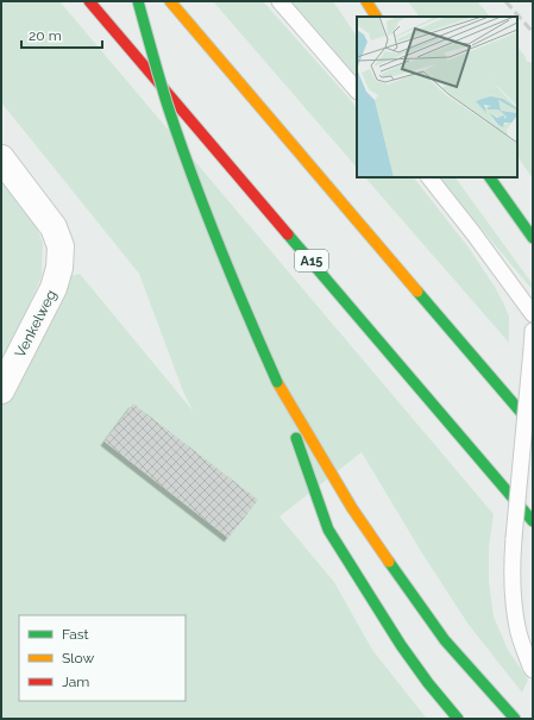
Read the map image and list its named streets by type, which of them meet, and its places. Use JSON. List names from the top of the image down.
{
  "streets": {
    "highway": ["A15"],
    "street": ["Venkelweg"]
  },
  "legend": ["Fast", "Slow", "Jam"],
  "scale_bar": "20 m"
}
